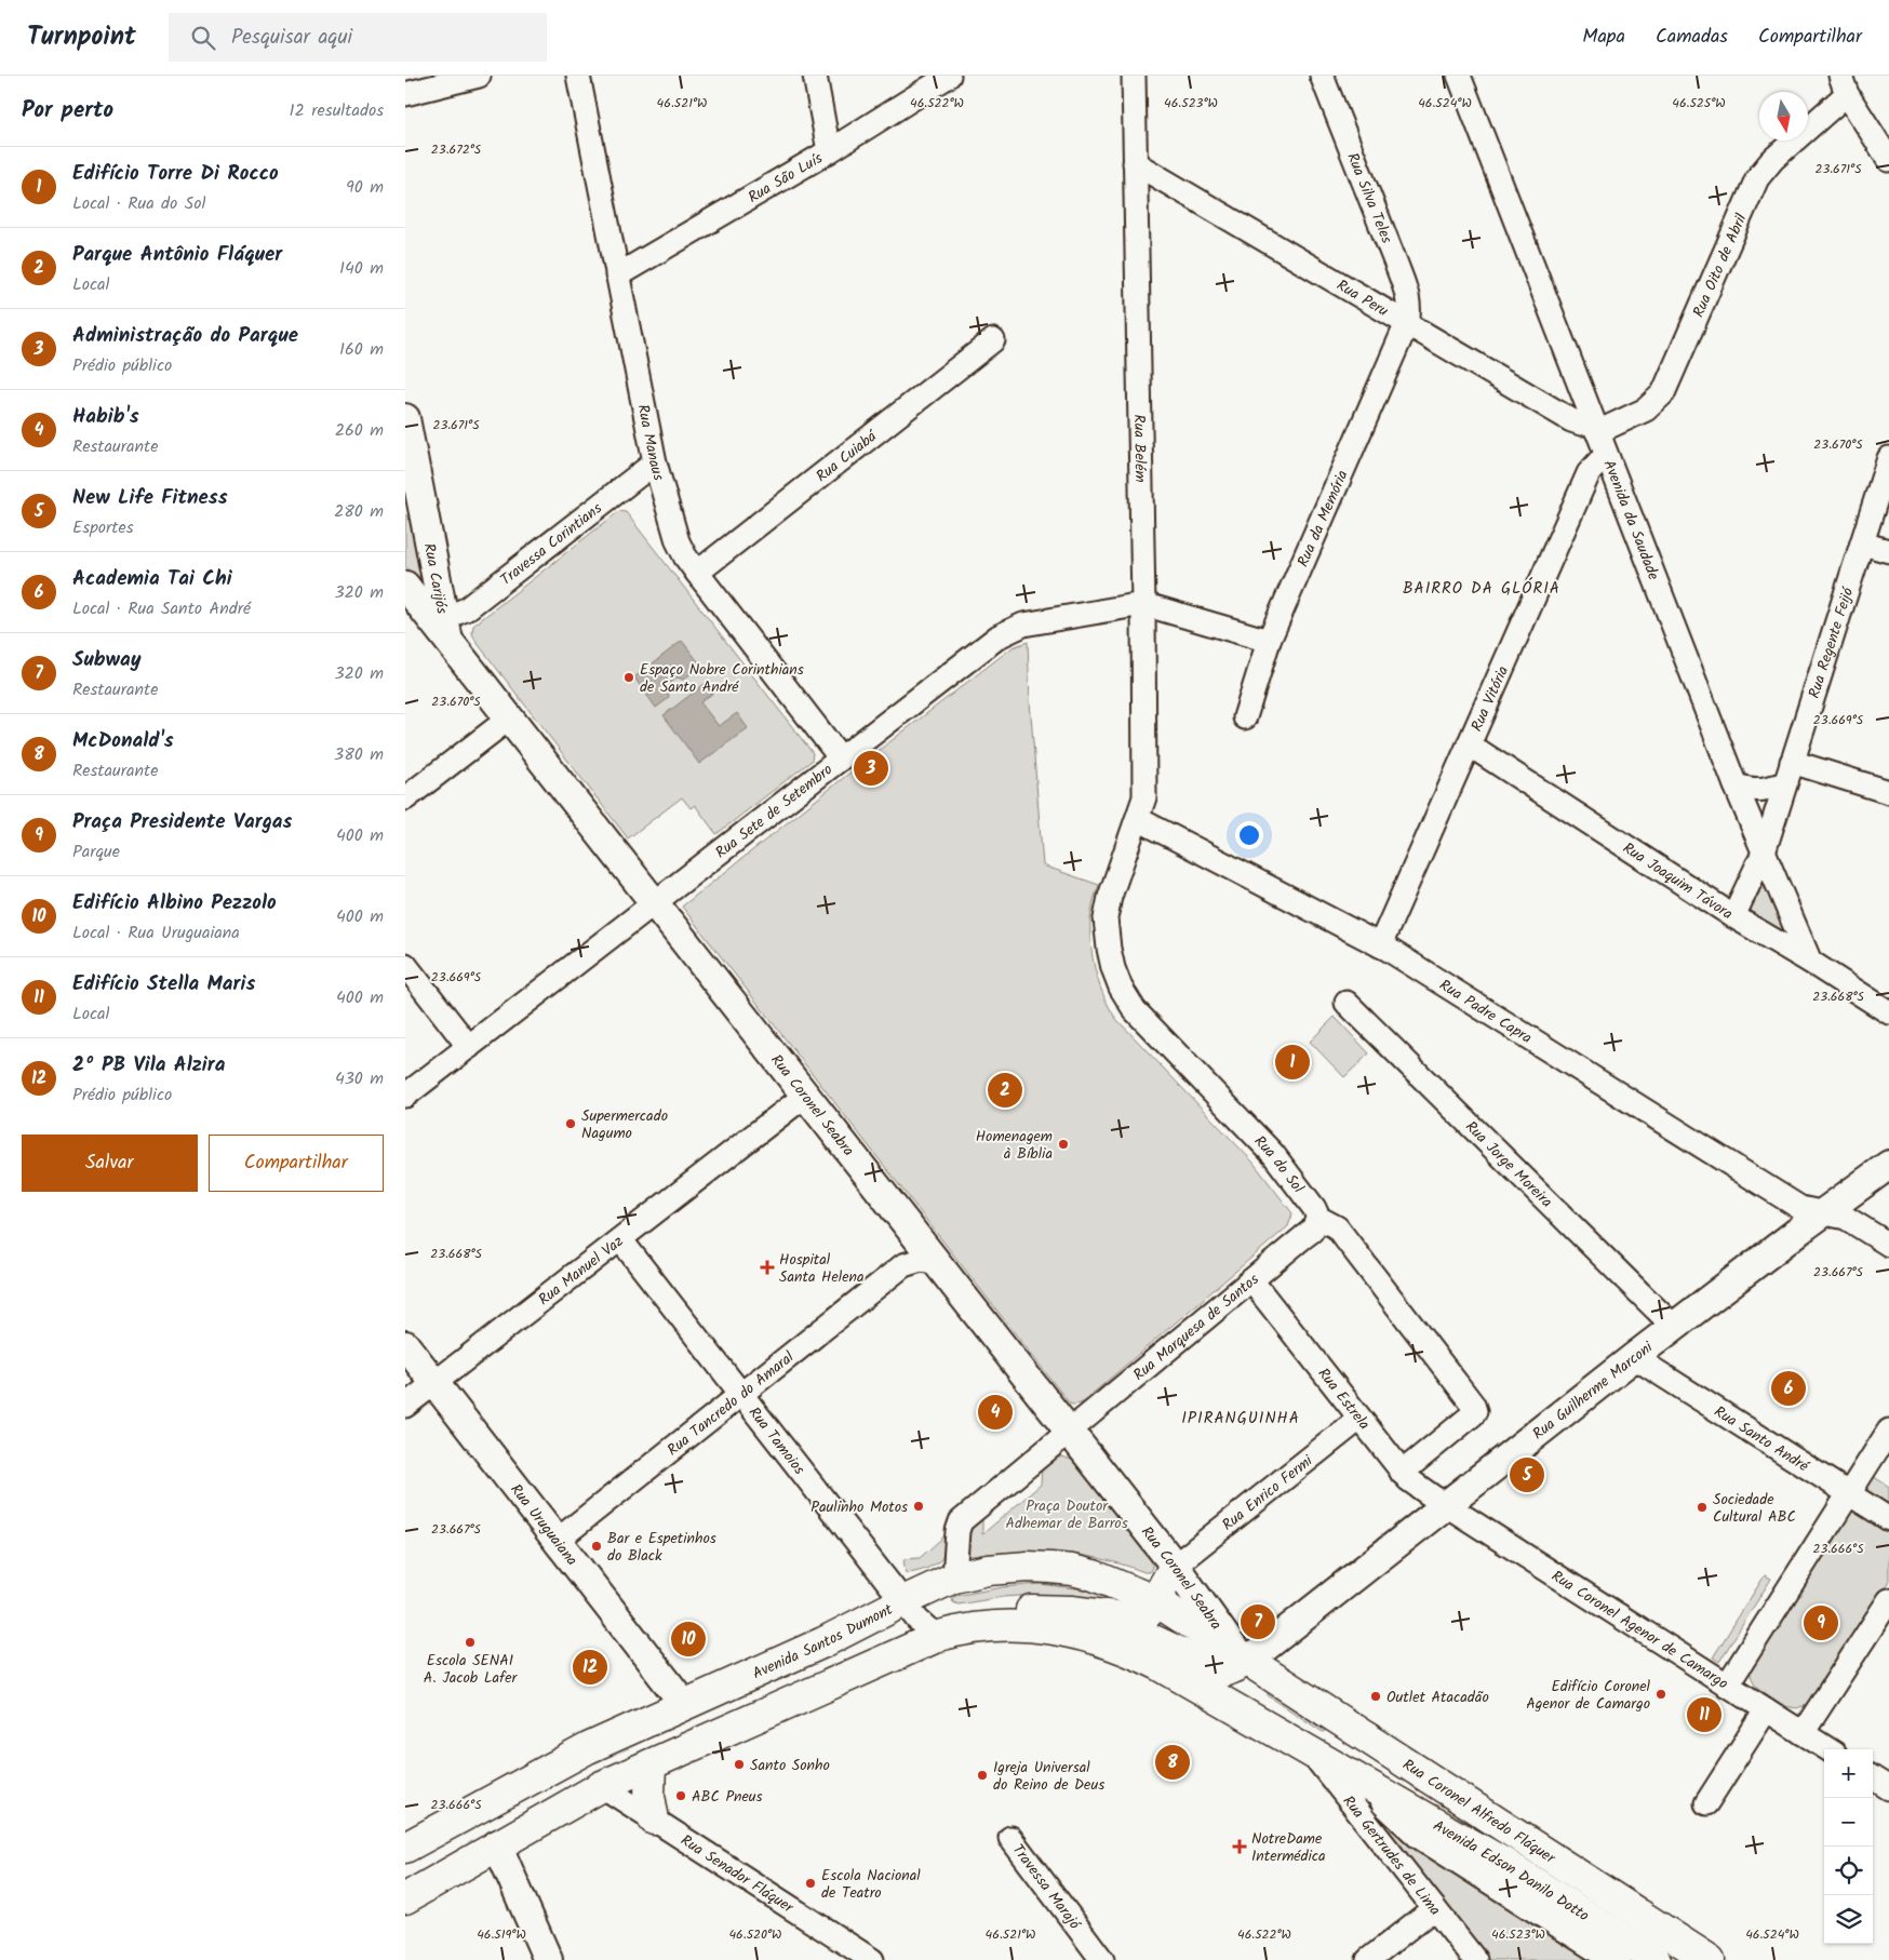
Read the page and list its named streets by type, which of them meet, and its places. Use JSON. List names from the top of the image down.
{
  "streets": {
    "highway": ["Avenida Santos Dumont", "Rua Coronel Alfredo Fláquer", "Avenida Edson Danilo Dotto"],
    "main road": [
      "Rua Carijós",
      "Rua Coronel Seabra",
      "Rua Guilherme Marconi",
      "Rua Uruguaiana"
    ],
    "street": [
      "Rua São Luís",
      "Rua Silva Teles",
      "Rua Oito de Abril",
      "Rua Peru",
      "Rua Manaus",
      "Rua Belém",
      "Rua Cuiabá",
      "Rua da Memória",
      "Avenida da Saudade",
      "Travessa Corintians",
      "Rua Regente Feijó",
      "Rua Vitória",
      "Rua Sete de Setembro",
      "Rua Joaquim Távora",
      "Rua Padre Capra",
      "Rua do Sol",
      "Rua Jorge Moreira",
      "Rua Manuel Vaz",
      "Rua Marquesa de Santos",
      "Rua Estrela",
      "Rua Tancredo do Amaral",
      "Rua Santo André",
      "Rua Tamoios",
      "Rua Enrico Fermi",
      "Rua Coronel Agenor de Camargo",
      "Rua Gertrudes de Lima",
      "Rua Senador Fláquer",
      "Travessa Marajó"
    ]
  },
  "crossings": [
    ["Rua São Luís", "Rua Manaus"],
    ["Rua Silva Teles", "Rua Peru"],
    ["Rua Silva Teles", "Rua da Memória"],
    ["Rua Oito de Abril", "Rua Peru"],
    ["Rua Oito de Abril", "Avenida da Saudade"],
    ["Rua Peru", "Rua Belém"],
    ["Rua Peru", "Rua da Memória"],
    ["Rua Peru", "Avenida da Saudade"],
    ["Rua Manaus", "Rua Cuiabá"],
    ["Rua Manaus", "Travessa Corintians"],
    ["Rua Manaus", "Rua Sete de Setembro"],
    ["Rua Belém", "Rua Sete de Setembro"],
    ["Rua Belém", "Rua Padre Capra"],
    ["Rua Belém", "Rua do Sol"],
    ["Rua da Memória", "Rua Sete de Setembro"],
    ["Avenida da Saudade", "Rua Regente Feijó"],
    ["Avenida da Saudade", "Rua Vitória"],
    ["Avenida da Saudade", "Rua Joaquim Távora"],
    ["Travessa Corintians", "Rua Carijós"],
    ["Travessa Corintians", "Rua Coronel Seabra"],
    ["Rua Carijós", "Rua Coronel Seabra"],
    ["Rua Regente Feijó", "Rua Joaquim Távora"],
    ["Rua Vitória", "Rua Joaquim Távora"],
    ["Rua Vitória", "Rua Padre Capra"],
    ["Rua Sete de Setembro", "Rua Coronel Seabra"],
    ["Rua Padre Capra", "Rua do Sol"],
    ["Rua Padre Capra", "Rua Guilherme Marconi"],
    ["Rua Coronel Seabra", "Rua Manuel Vaz"],
    ["Rua Coronel Seabra", "Rua Marquesa de Santos"],
    ["Rua Coronel Seabra", "Rua Guilherme Marconi"],
    ["Rua Coronel Seabra", "Rua Tancredo do Amaral"],
    ["Rua Coronel Seabra", "Rua Enrico Fermi"],
    ["Rua Coronel Seabra", "Avenida Santos Dumont"],
    ["Rua Coronel Seabra", "Rua Coronel Alfredo Fláquer"],
    ["Rua do Sol", "Rua Marquesa de Santos"],
    ["Rua do Sol", "Rua Estrela"],
    ["Rua Jorge Moreira", "Rua Guilherme Marconi"],
    ["Rua Manuel Vaz", "Rua Tamoios"],
    ["Rua Manuel Vaz", "Rua Uruguaiana"],
    ["Rua Marquesa de Santos", "Rua Estrela"],
    ["Rua Guilherme Marconi", "Rua Estrela"],
    ["Rua Guilherme Marconi", "Rua Santo André"],
    ["Rua Guilherme Marconi", "Rua Coronel Agenor de Camargo"],
    ["Rua Guilherme Marconi", "Avenida Santos Dumont"],
    ["Rua Guilherme Marconi", "Rua Coronel Alfredo Fláquer"],
    ["Rua Estrela", "Rua Enrico Fermi"],
    ["Rua Estrela", "Rua Coronel Agenor de Camargo"],
    ["Rua Tancredo do Amaral", "Rua Tamoios"],
    ["Rua Tancredo do Amaral", "Rua Uruguaiana"],
    ["Rua Tamoios", "Avenida Santos Dumont"],
    ["Rua Uruguaiana", "Avenida Santos Dumont"],
    ["Avenida Santos Dumont", "Rua Coronel Alfredo Fláquer"]
  ],
  "districts": ["BAIRRO DA GLÓRIA", "IPIRANGUINHA"],
  "parks": ["Praça Doutor Adhemar de Barros"],
  "places": {
    "other": [
      "Espaço Nobre Corinthians de Santo André",
      "Supermercado Nagumo",
      "Homenagem à Bíblia",
      "Paulinho Motos",
      "Sociedade Cultural ABC",
      "Bar e Espetinhos do Black",
      "Escola SENAI A. Jacob Lafer",
      "Edifício Coronel Agenor de Camargo",
      "Outlet Atacadão",
      "Santo Sonho",
      "Igreja Universal do Reino de Deus",
      "ABC Pneus",
      "Escola Nacional de Teatro"
    ],
    "health": ["Hospital Santa Helena", "NotreDame Intermédica"]
  },
  "north": "bottom",
  "page": {
    "header": "Turnpoint",
    "search": "Pesquisar aqui",
    "nav": ["Mapa", "Camadas", "Compartilhar"],
    "heading": ["Por perto", "12 resultados"],
    "list": [
      {
        "mark": "1",
        "name": "Edifício Torre Di Rocco",
        "note": "Local · Rua do Sol",
        "value": "90 m"
      },
      {
        "mark": "2",
        "name": "Parque Antônio Fláquer",
        "note": "Local",
        "value": "140 m"
      },
      {
        "mark": "3",
        "name": "Administração do Parque",
        "note": "Prédio público",
        "value": "160 m"
      },
      {
        "mark": "4",
        "name": "Habib's",
        "note": "Restaurante",
        "value": "260 m"
      },
      {
        "mark": "5",
        "name": "New Life Fitness",
        "note": "Esportes",
        "value": "280 m"
      },
      {
        "mark": "6",
        "name": "Academia Tai Chi",
        "note": "Local · Rua Santo André",
        "value": "320 m"
      },
      {
        "mark": "7",
        "name": "Subway",
        "note": "Restaurante",
        "value": "320 m"
      },
      {
        "mark": "8",
        "name": "McDonald's",
        "note": "Restaurante",
        "value": "380 m"
      },
      {
        "mark": "9",
        "name": "Praça Presidente Vargas",
        "note": "Parque",
        "value": "400 m"
      },
      {
        "mark": "10",
        "name": "Edifício Albino Pezzolo",
        "note": "Local · Rua Uruguaiana",
        "value": "400 m"
      },
      {
        "mark": "11",
        "name": "Edifício Stella Maris",
        "note": "Local",
        "value": "400 m"
      },
      {
        "mark": "12",
        "name": "2º PB Vila Alzira",
        "note": "Prédio público",
        "value": "430 m"
      }
    ],
    "pins": [
      "3",
      "1",
      "2",
      "6",
      "4",
      "5",
      "7",
      "9",
      "10",
      "12",
      "11",
      "8"
    ],
    "buttons": ["Salvar", "Compartilhar"],
    "map_buttons": ["+", "−"]
  },
  "coordinates": [
    "46.521°W",
    "46.522°W",
    "46.523°W",
    "46.524°W",
    "46.525°W",
    "23.672°S",
    "23.671°S",
    "23.670°S",
    "23.669°S",
    "23.668°S",
    "23.667°S",
    "23.666°S",
    "46.519°W",
    "46.520°W"
  ]
}
